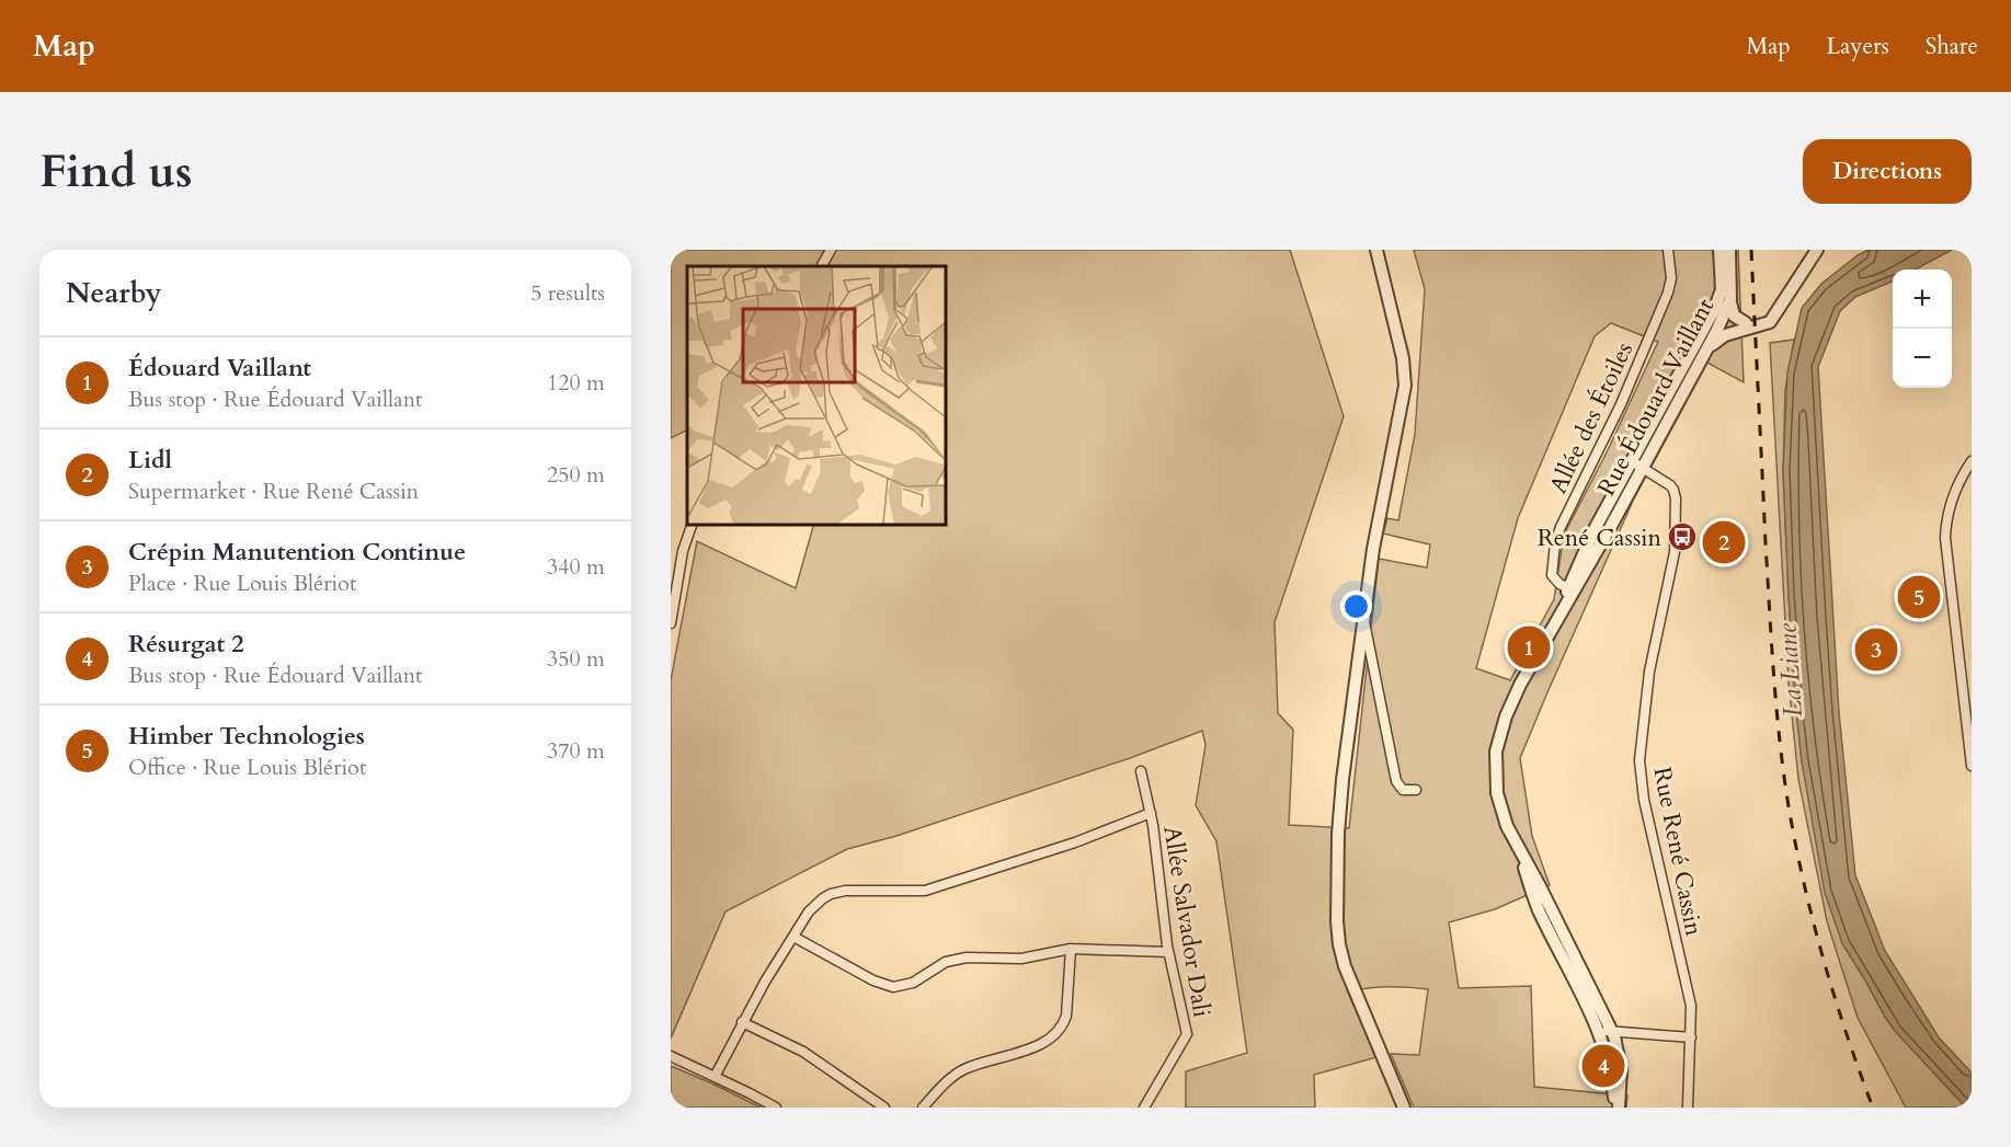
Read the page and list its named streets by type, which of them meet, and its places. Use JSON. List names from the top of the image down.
{
  "streets": {
    "street": [
      "Rue Édouard Vaillant",
      "Allée des Étoiles",
      "Rue René Cassin",
      "Allée Salvador Dali"
    ]
  },
  "crossings": [
    ["Rue Édouard Vaillant", "Allée des Étoiles"],
    ["Rue Édouard Vaillant", "Rue René Cassin"]
  ],
  "water": ["La Liane"],
  "places": {
    "bus stop": ["René Cassin"]
  },
  "page": {
    "header": "Map",
    "nav": ["Map", "Layers", "Share"],
    "buttons": "Directions",
    "title": "Find us",
    "heading": ["Nearby", "5 results"],
    "map_buttons": ["+", "−"],
    "list": [
      {
        "mark": "1",
        "name": "Édouard Vaillant",
        "note": "Bus stop · Rue Édouard Vaillant",
        "value": "120 m"
      },
      {
        "mark": "2",
        "name": "Lidl",
        "note": "Supermarket · Rue René Cassin",
        "value": "250 m"
      },
      {
        "mark": "3",
        "name": "Crépin Manutention Continue",
        "note": "Place · Rue Louis Blériot",
        "value": "340 m"
      },
      {
        "mark": "4",
        "name": "Résurgat 2",
        "note": "Bus stop · Rue Édouard Vaillant",
        "value": "350 m"
      },
      {
        "mark": "5",
        "name": "Himber Technologies",
        "note": "Office · Rue Louis Blériot",
        "value": "370 m"
      }
    ],
    "pins": [
      "2",
      "5",
      "1",
      "3",
      "4"
    ]
  }
}
